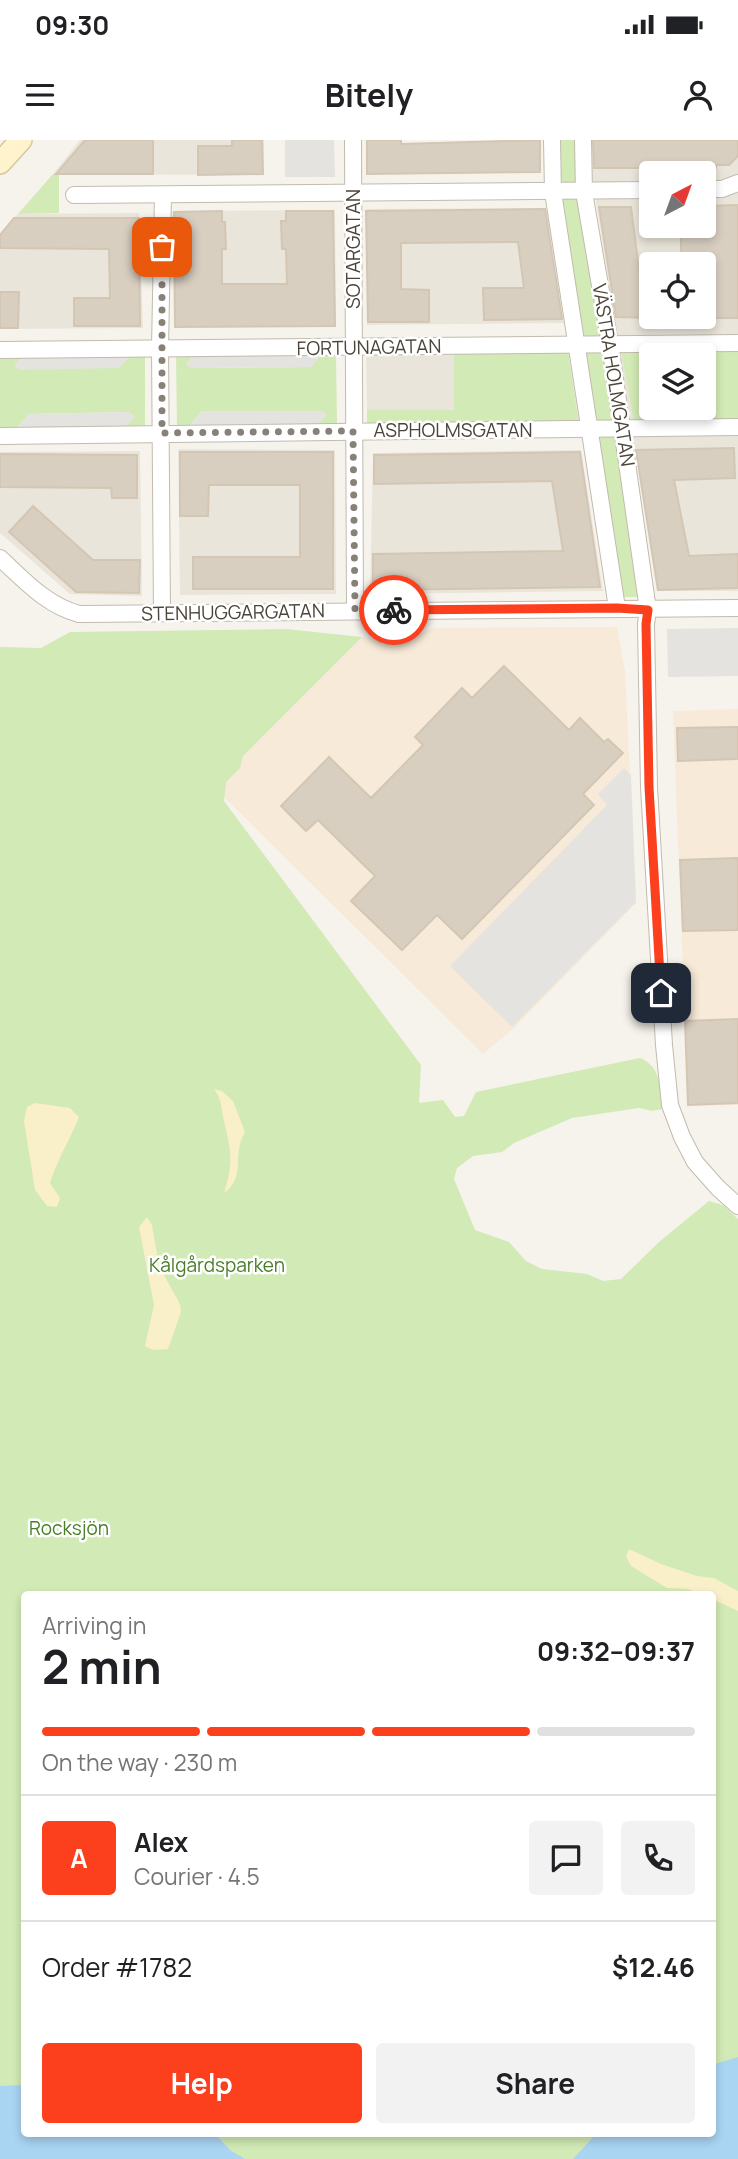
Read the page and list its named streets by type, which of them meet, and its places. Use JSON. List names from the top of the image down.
{
  "streets": {
    "street": [
      "SOTARGATAN",
      "FORTUNAGATAN",
      "VÄSTRA HOLMGATAN",
      "ASPHOLMSGATAN",
      "STENHUGGARGATAN"
    ]
  },
  "crossings": [
    ["SOTARGATAN", "FORTUNAGATAN"],
    ["SOTARGATAN", "ASPHOLMSGATAN"],
    ["SOTARGATAN", "STENHUGGARGATAN"],
    ["FORTUNAGATAN", "VÄSTRA HOLMGATAN"],
    ["VÄSTRA HOLMGATAN", "ASPHOLMSGATAN"],
    ["VÄSTRA HOLMGATAN", "STENHUGGARGATAN"]
  ],
  "parks": ["Kålgårdsparken", "Rocksjön"],
  "north": "top right",
  "page": {
    "status": "09:30",
    "header": "Bitely",
    "heading": ["2 min", "Arriving in", "09:32–09:37"],
    "panel": [
      "Alex",
      "Courier · 4.5",
      "Order #1782",
      "$12.46"
    ],
    "bar": "On the way · 230 m",
    "round": "A",
    "buttons": ["Help", "Share"]
  }
}
